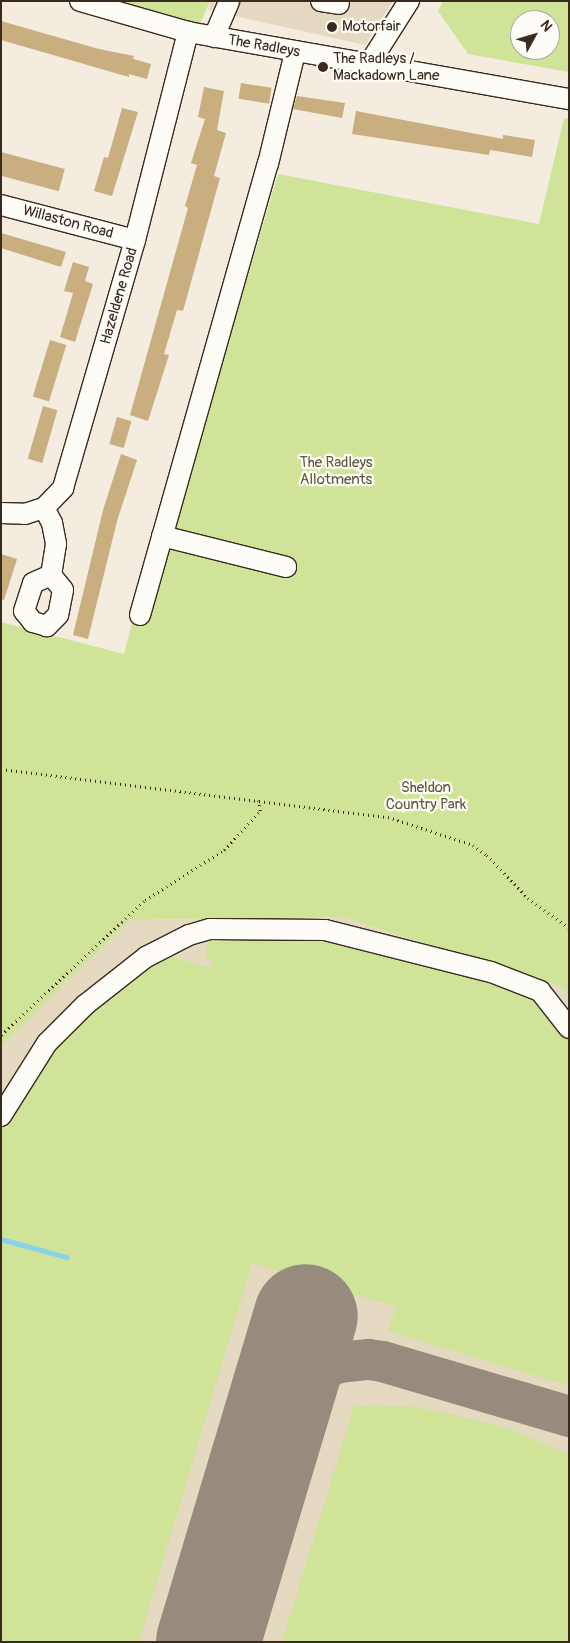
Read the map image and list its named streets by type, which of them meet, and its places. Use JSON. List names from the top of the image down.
{
  "streets": {
    "street": ["The Radleys", "Willaston Road", "Hazeldene Road"]
  },
  "crossings": [
    ["The Radleys", "Hazeldene Road"],
    ["Willaston Road", "Hazeldene Road"]
  ],
  "parks": ["The Radleys Allotments", "Sheldon Country Park"],
  "places": ["Motorfair", "The Radleys / Mackadown Lane"],
  "north": "top right"
}
